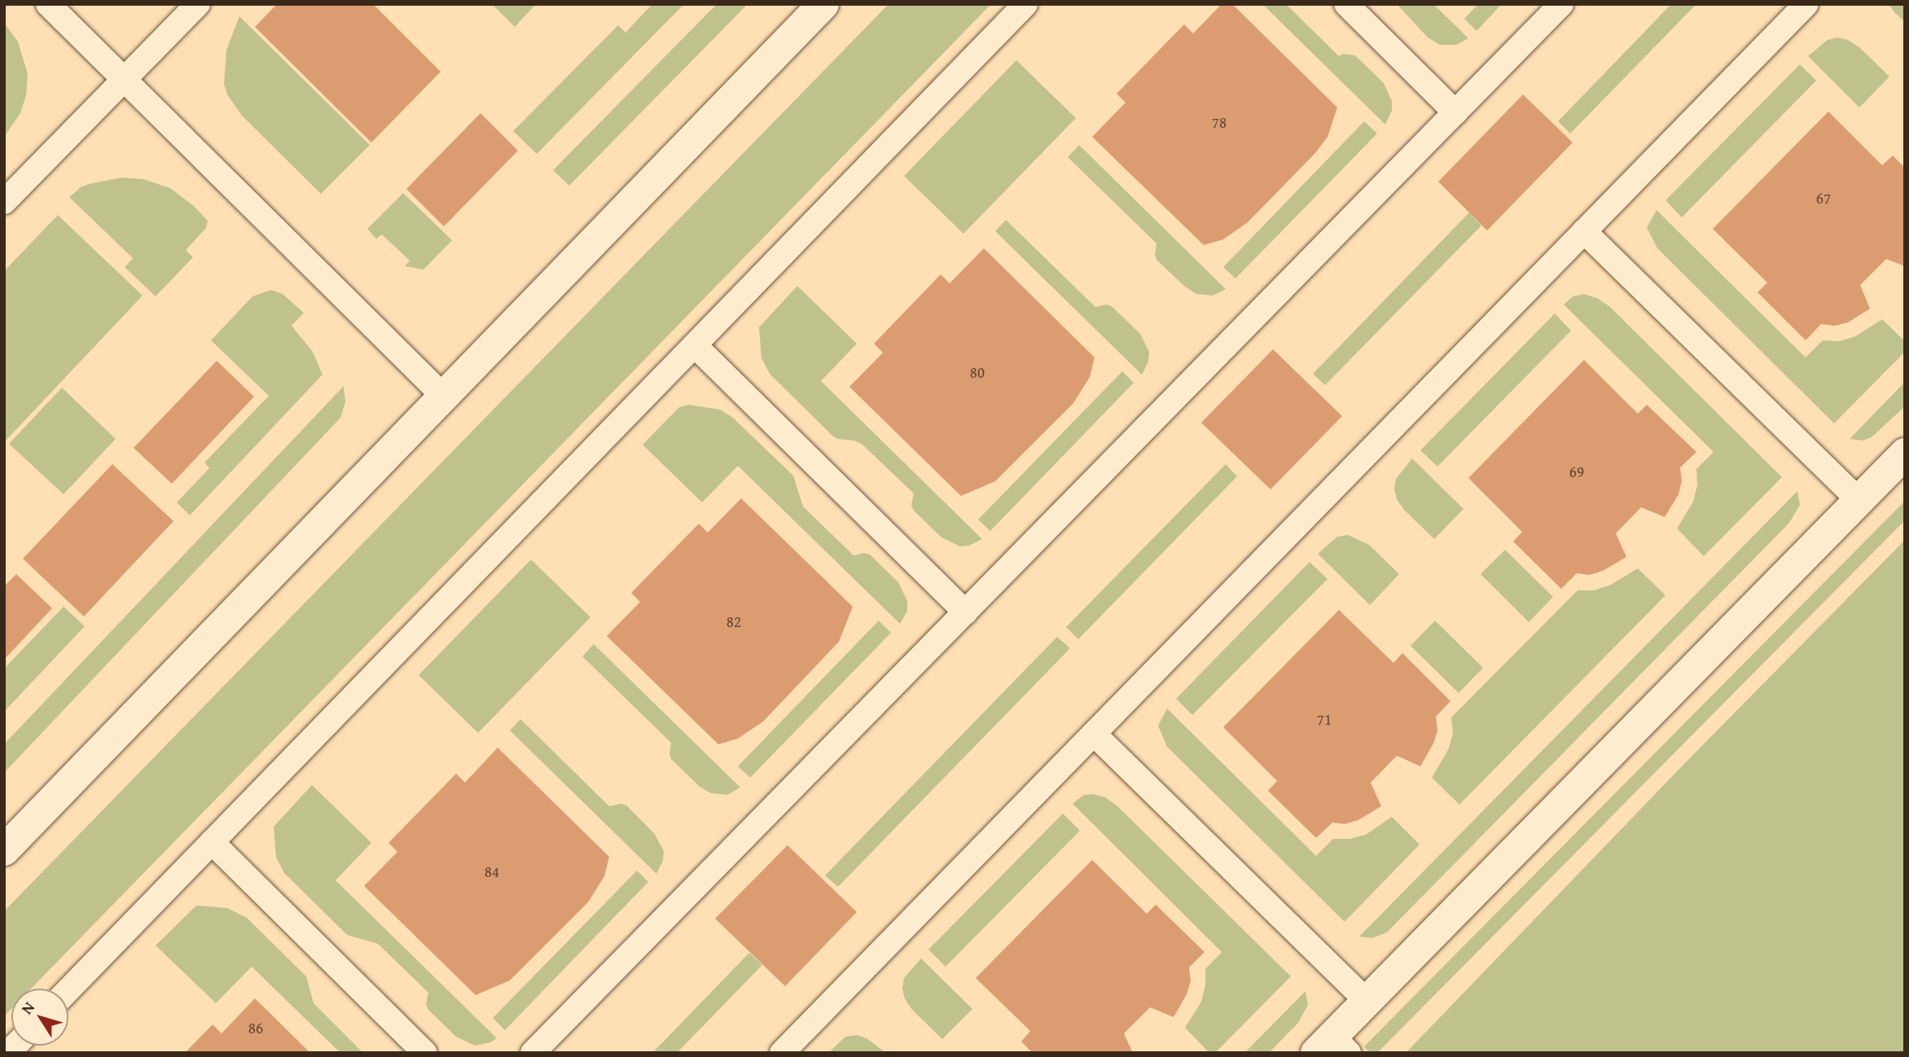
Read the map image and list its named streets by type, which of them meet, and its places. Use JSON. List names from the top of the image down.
{
  "house_numbers": [
    "78",
    "67",
    "80",
    "69",
    "82",
    "71",
    "84",
    "86"
  ],
  "north": "top left"
}
